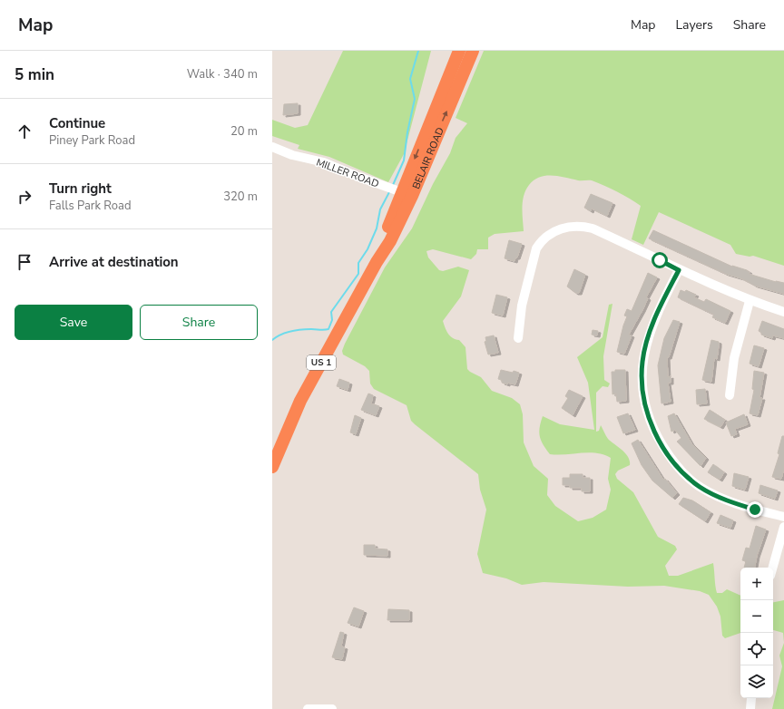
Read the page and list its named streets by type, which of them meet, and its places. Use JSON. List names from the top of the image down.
{
  "streets": {
    "highway": ["BELAIR ROAD", "US 1"],
    "street": ["MILLER ROAD"]
  },
  "crossings": [
    ["BELAIR ROAD", "MILLER ROAD"]
  ],
  "page": {
    "header": "Map",
    "nav": ["Map", "Layers", "Share"],
    "heading": ["5 min", "Walk · 340 m"],
    "list": [
      ["Continue", "Piney Park Road", "20 m"],
      ["Turn right", "Falls Park Road", "320 m"],
      "Arrive at destination"
    ],
    "buttons": ["Save", "Share"],
    "map_buttons": ["+", "−"]
  }
}
